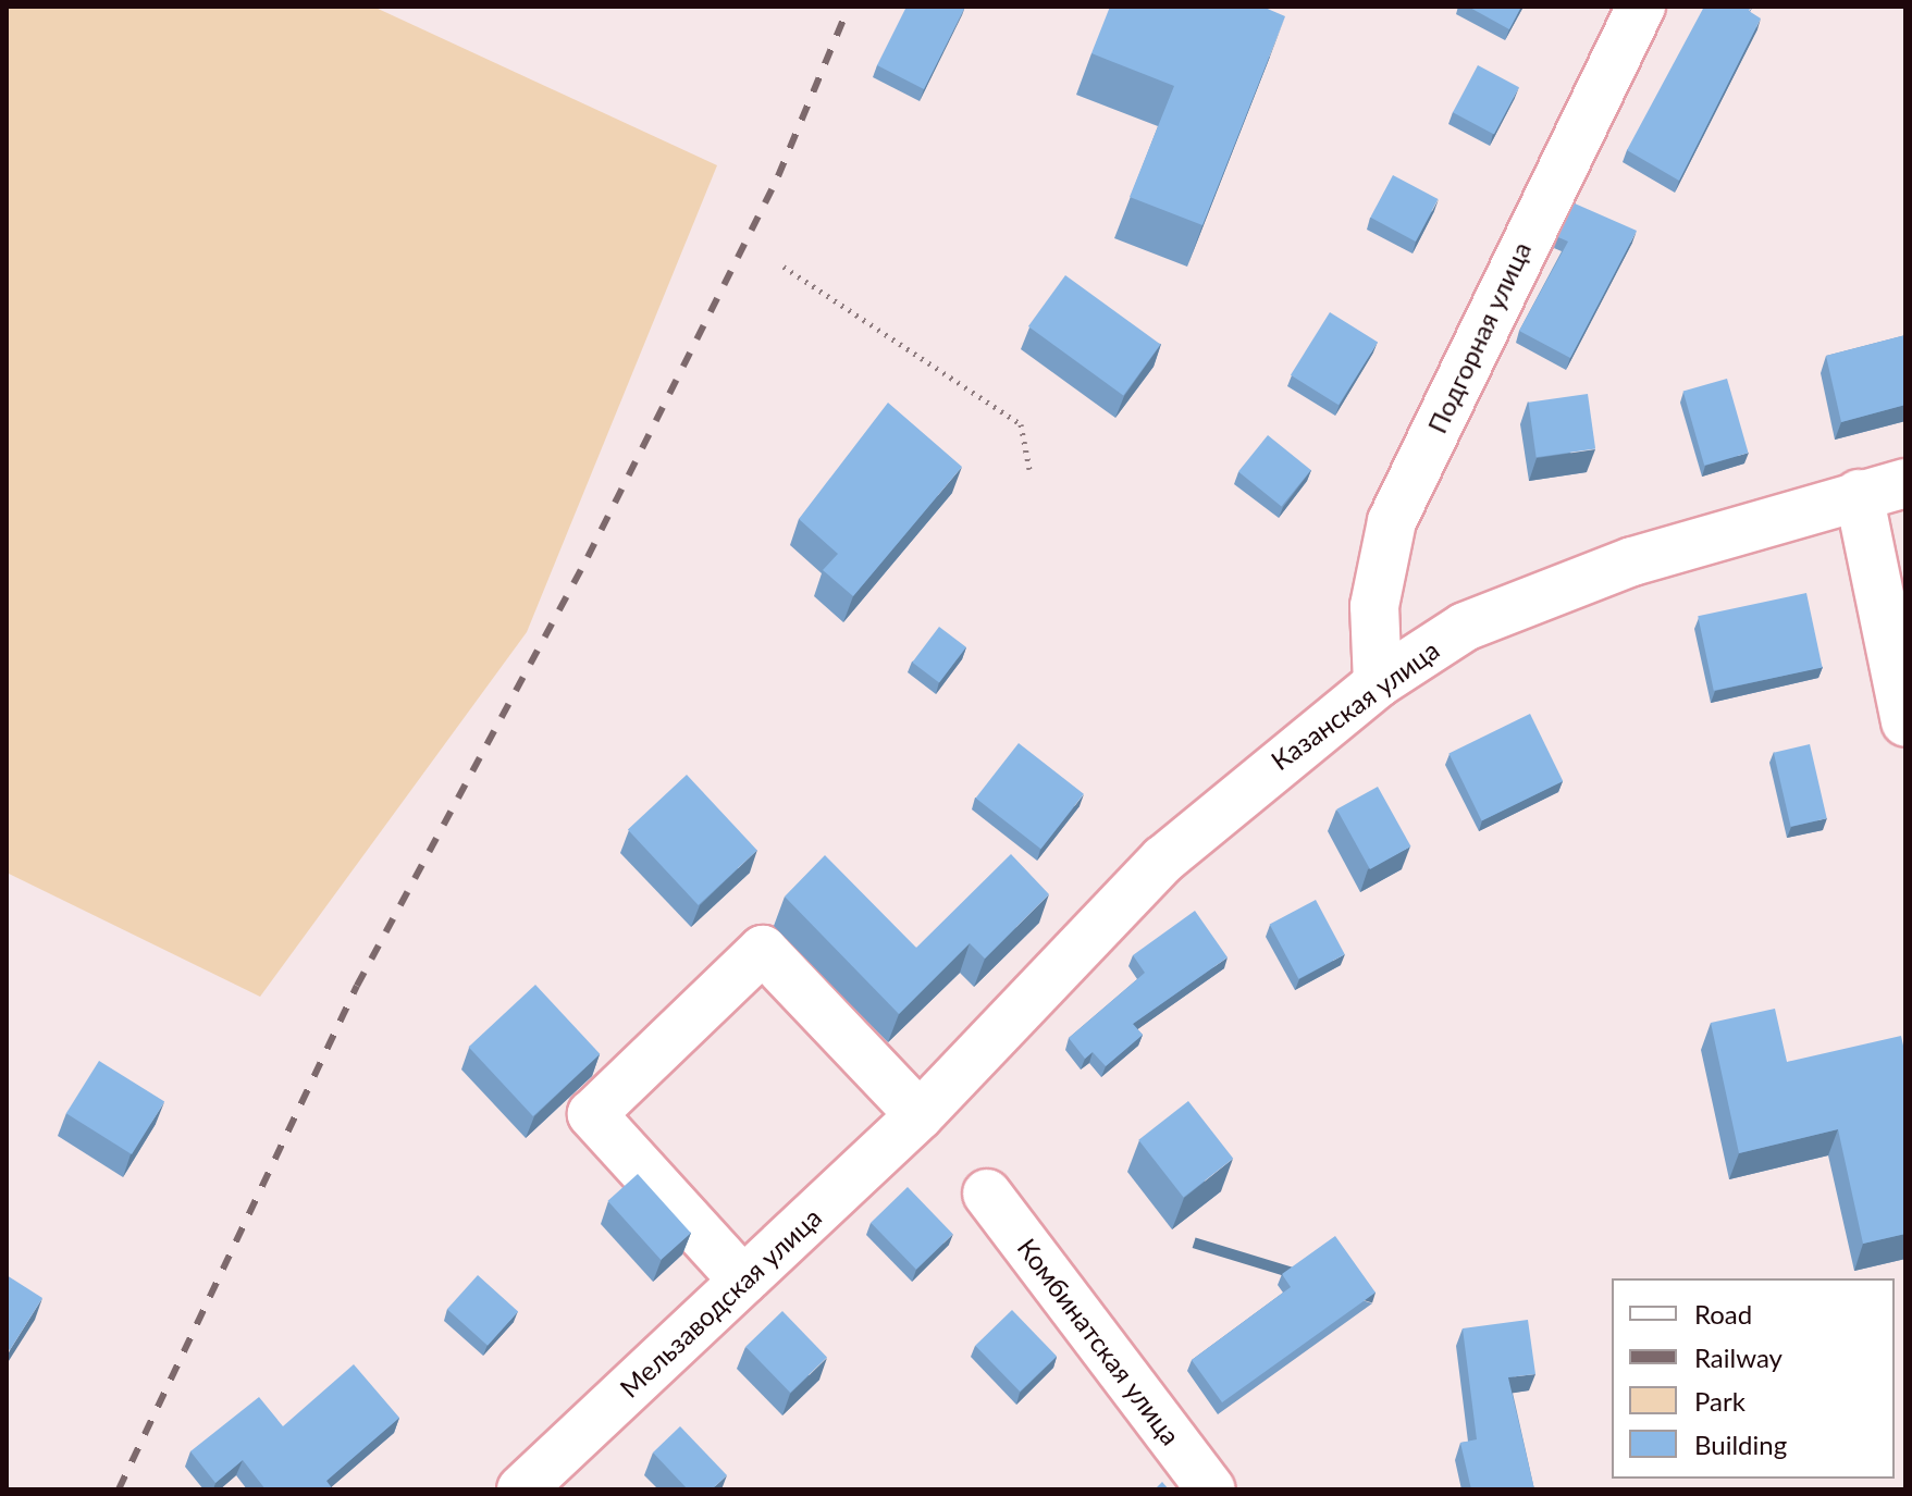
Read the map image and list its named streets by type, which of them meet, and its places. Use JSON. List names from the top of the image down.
{
  "streets": {
    "street": [
      "Подгорная улица",
      "Казанская улица",
      "Мельзаводская улица",
      "Комбинатская улица"
    ]
  },
  "crossings": [
    ["Подгорная улица", "Казанская улица"],
    ["Казанская улица", "Мельзаводская улица"]
  ],
  "legend": [
    "Road",
    "Railway",
    "Park",
    "Building"
  ]
}
